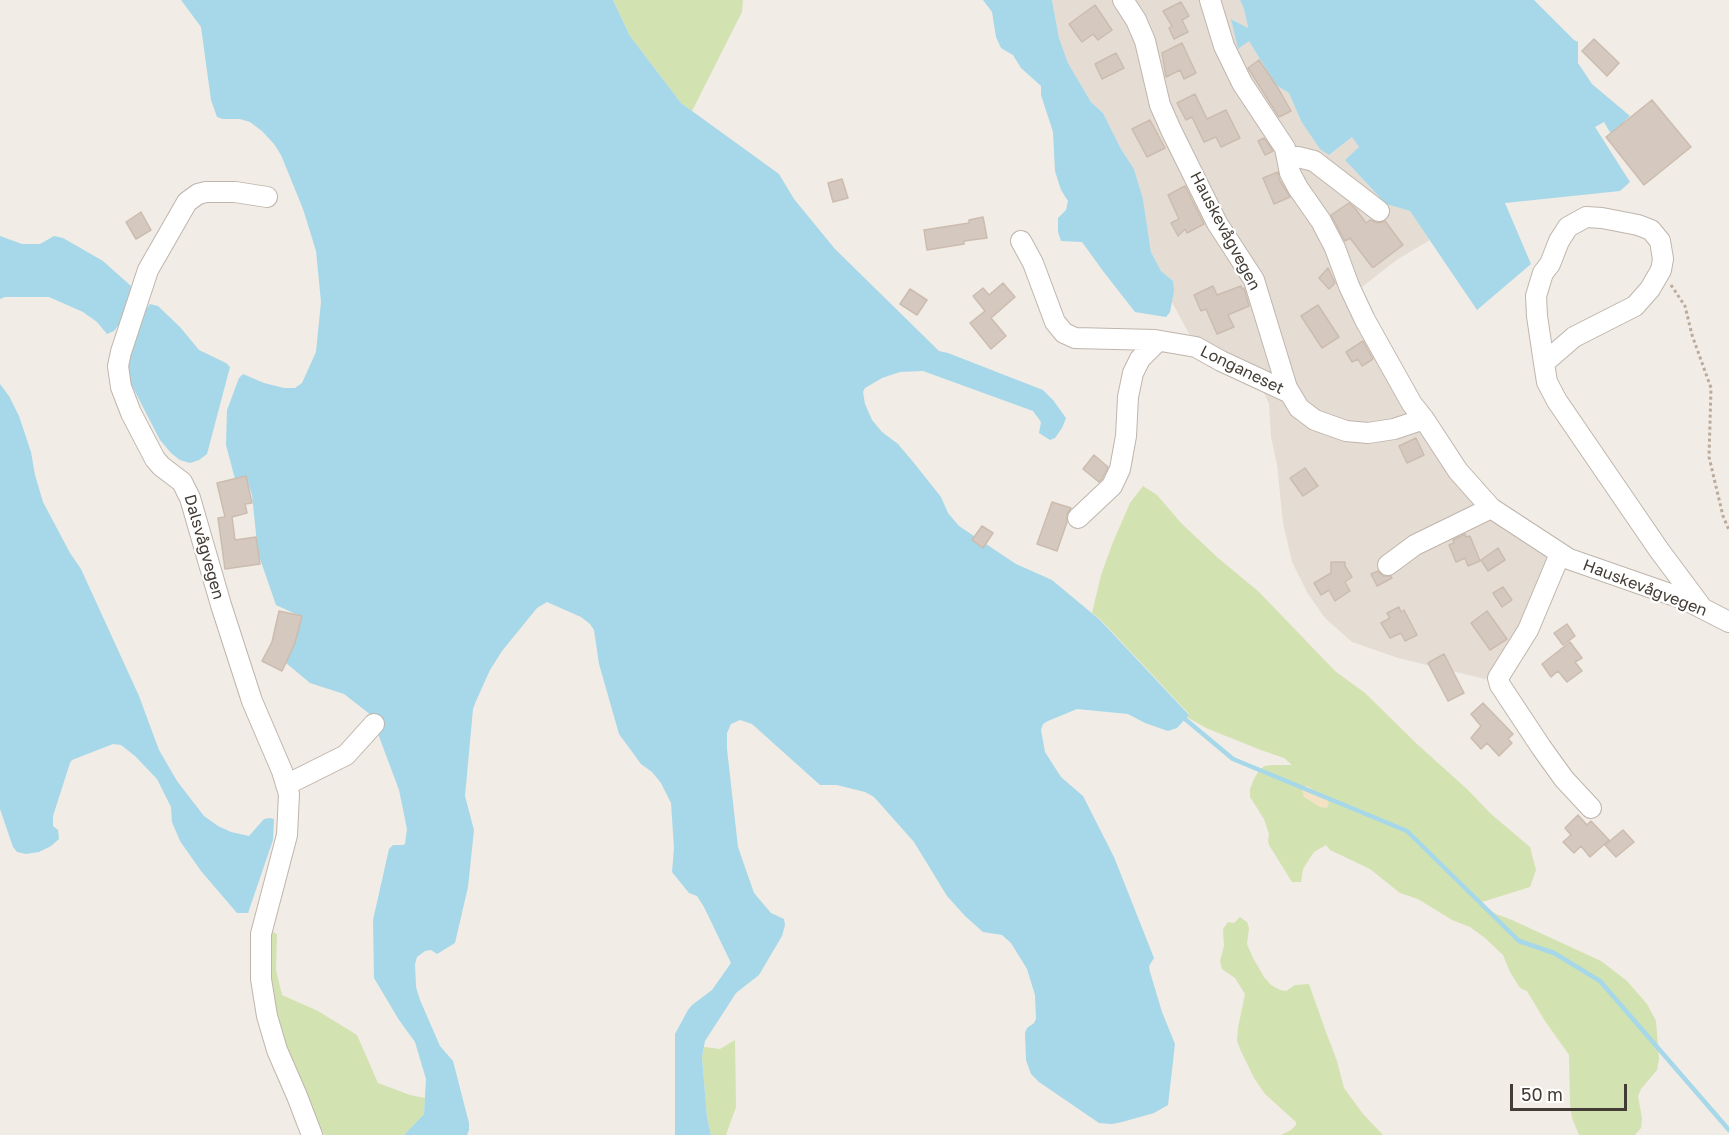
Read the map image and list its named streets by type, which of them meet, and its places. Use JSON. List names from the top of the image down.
{
  "streets": {
    "street": ["Hauskevågvegen", "Longaneset", "Dalsvågvegen"]
  },
  "crossings": [
    ["Hauskevågvegen", "Longaneset"]
  ],
  "scale_bar": "50 m"
}
